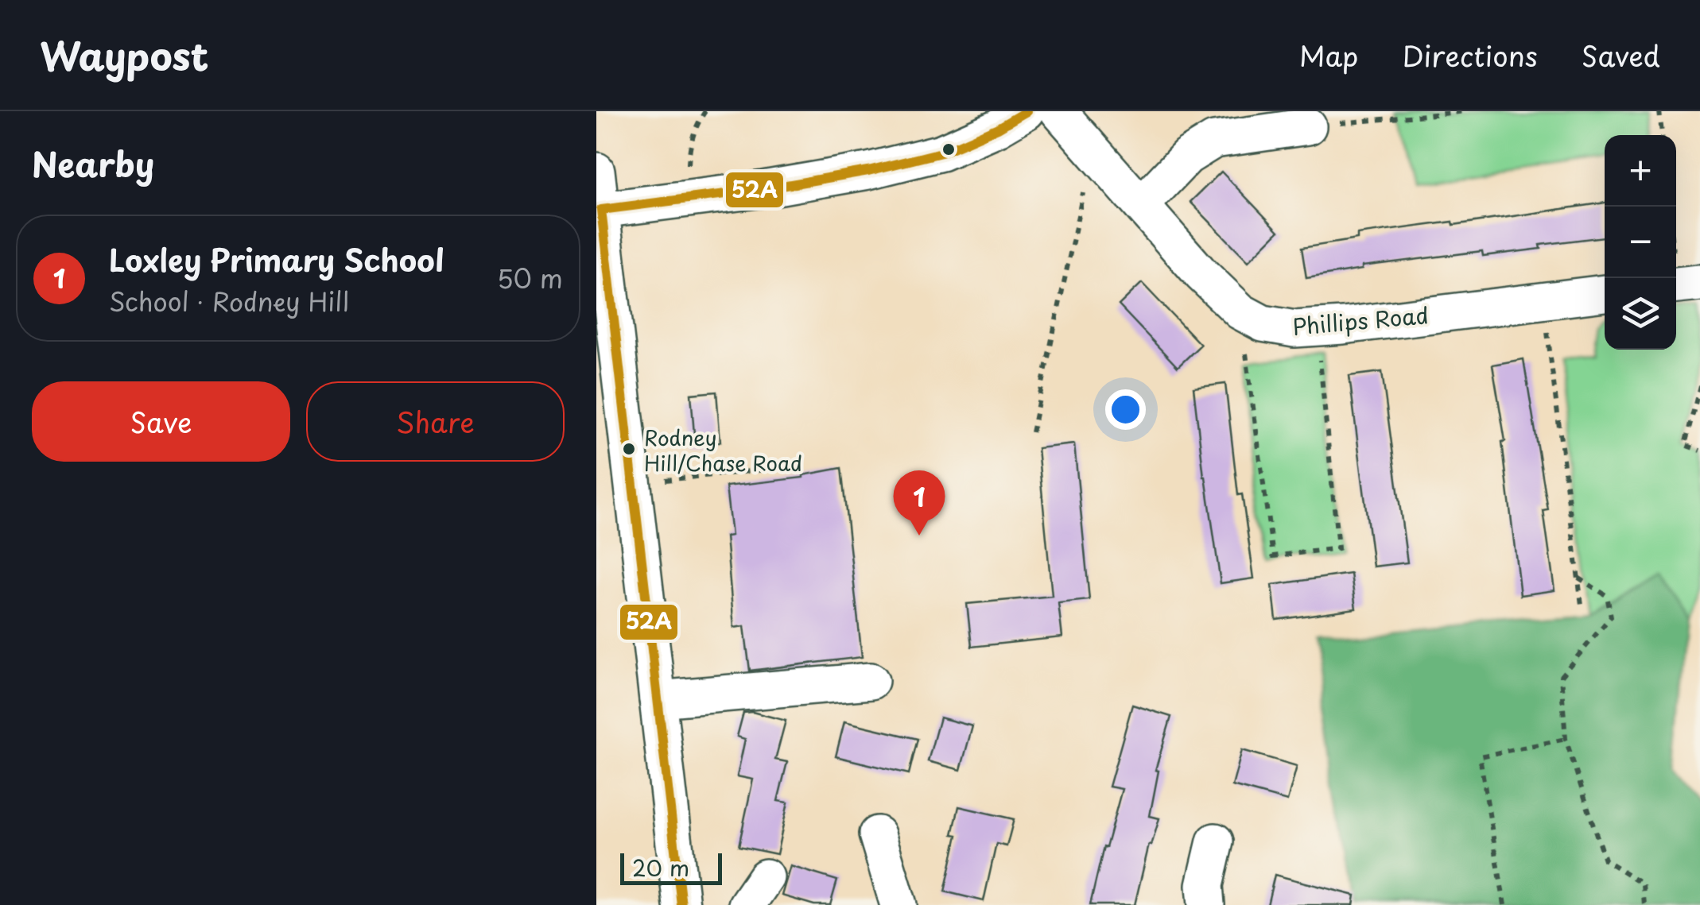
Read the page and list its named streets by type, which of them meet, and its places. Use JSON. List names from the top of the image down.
{
  "streets": {
    "street": ["Phillips Road"]
  },
  "places": ["Rodney Hill/Chase Road"],
  "lines": ["transit line 52A"],
  "scale_bar": "20 m",
  "page": {
    "header": "Waypost",
    "nav": ["Map", "Directions", "Saved"],
    "heading": "Nearby",
    "map_buttons": ["+", "−"],
    "list": [
      {
        "mark": "1",
        "name": "Loxley Primary School",
        "note": "School · Rodney Hill",
        "value": "50 m"
      }
    ],
    "buttons": ["Save", "Share"],
    "pins": "1",
    "scale": "20 m"
  }
}
